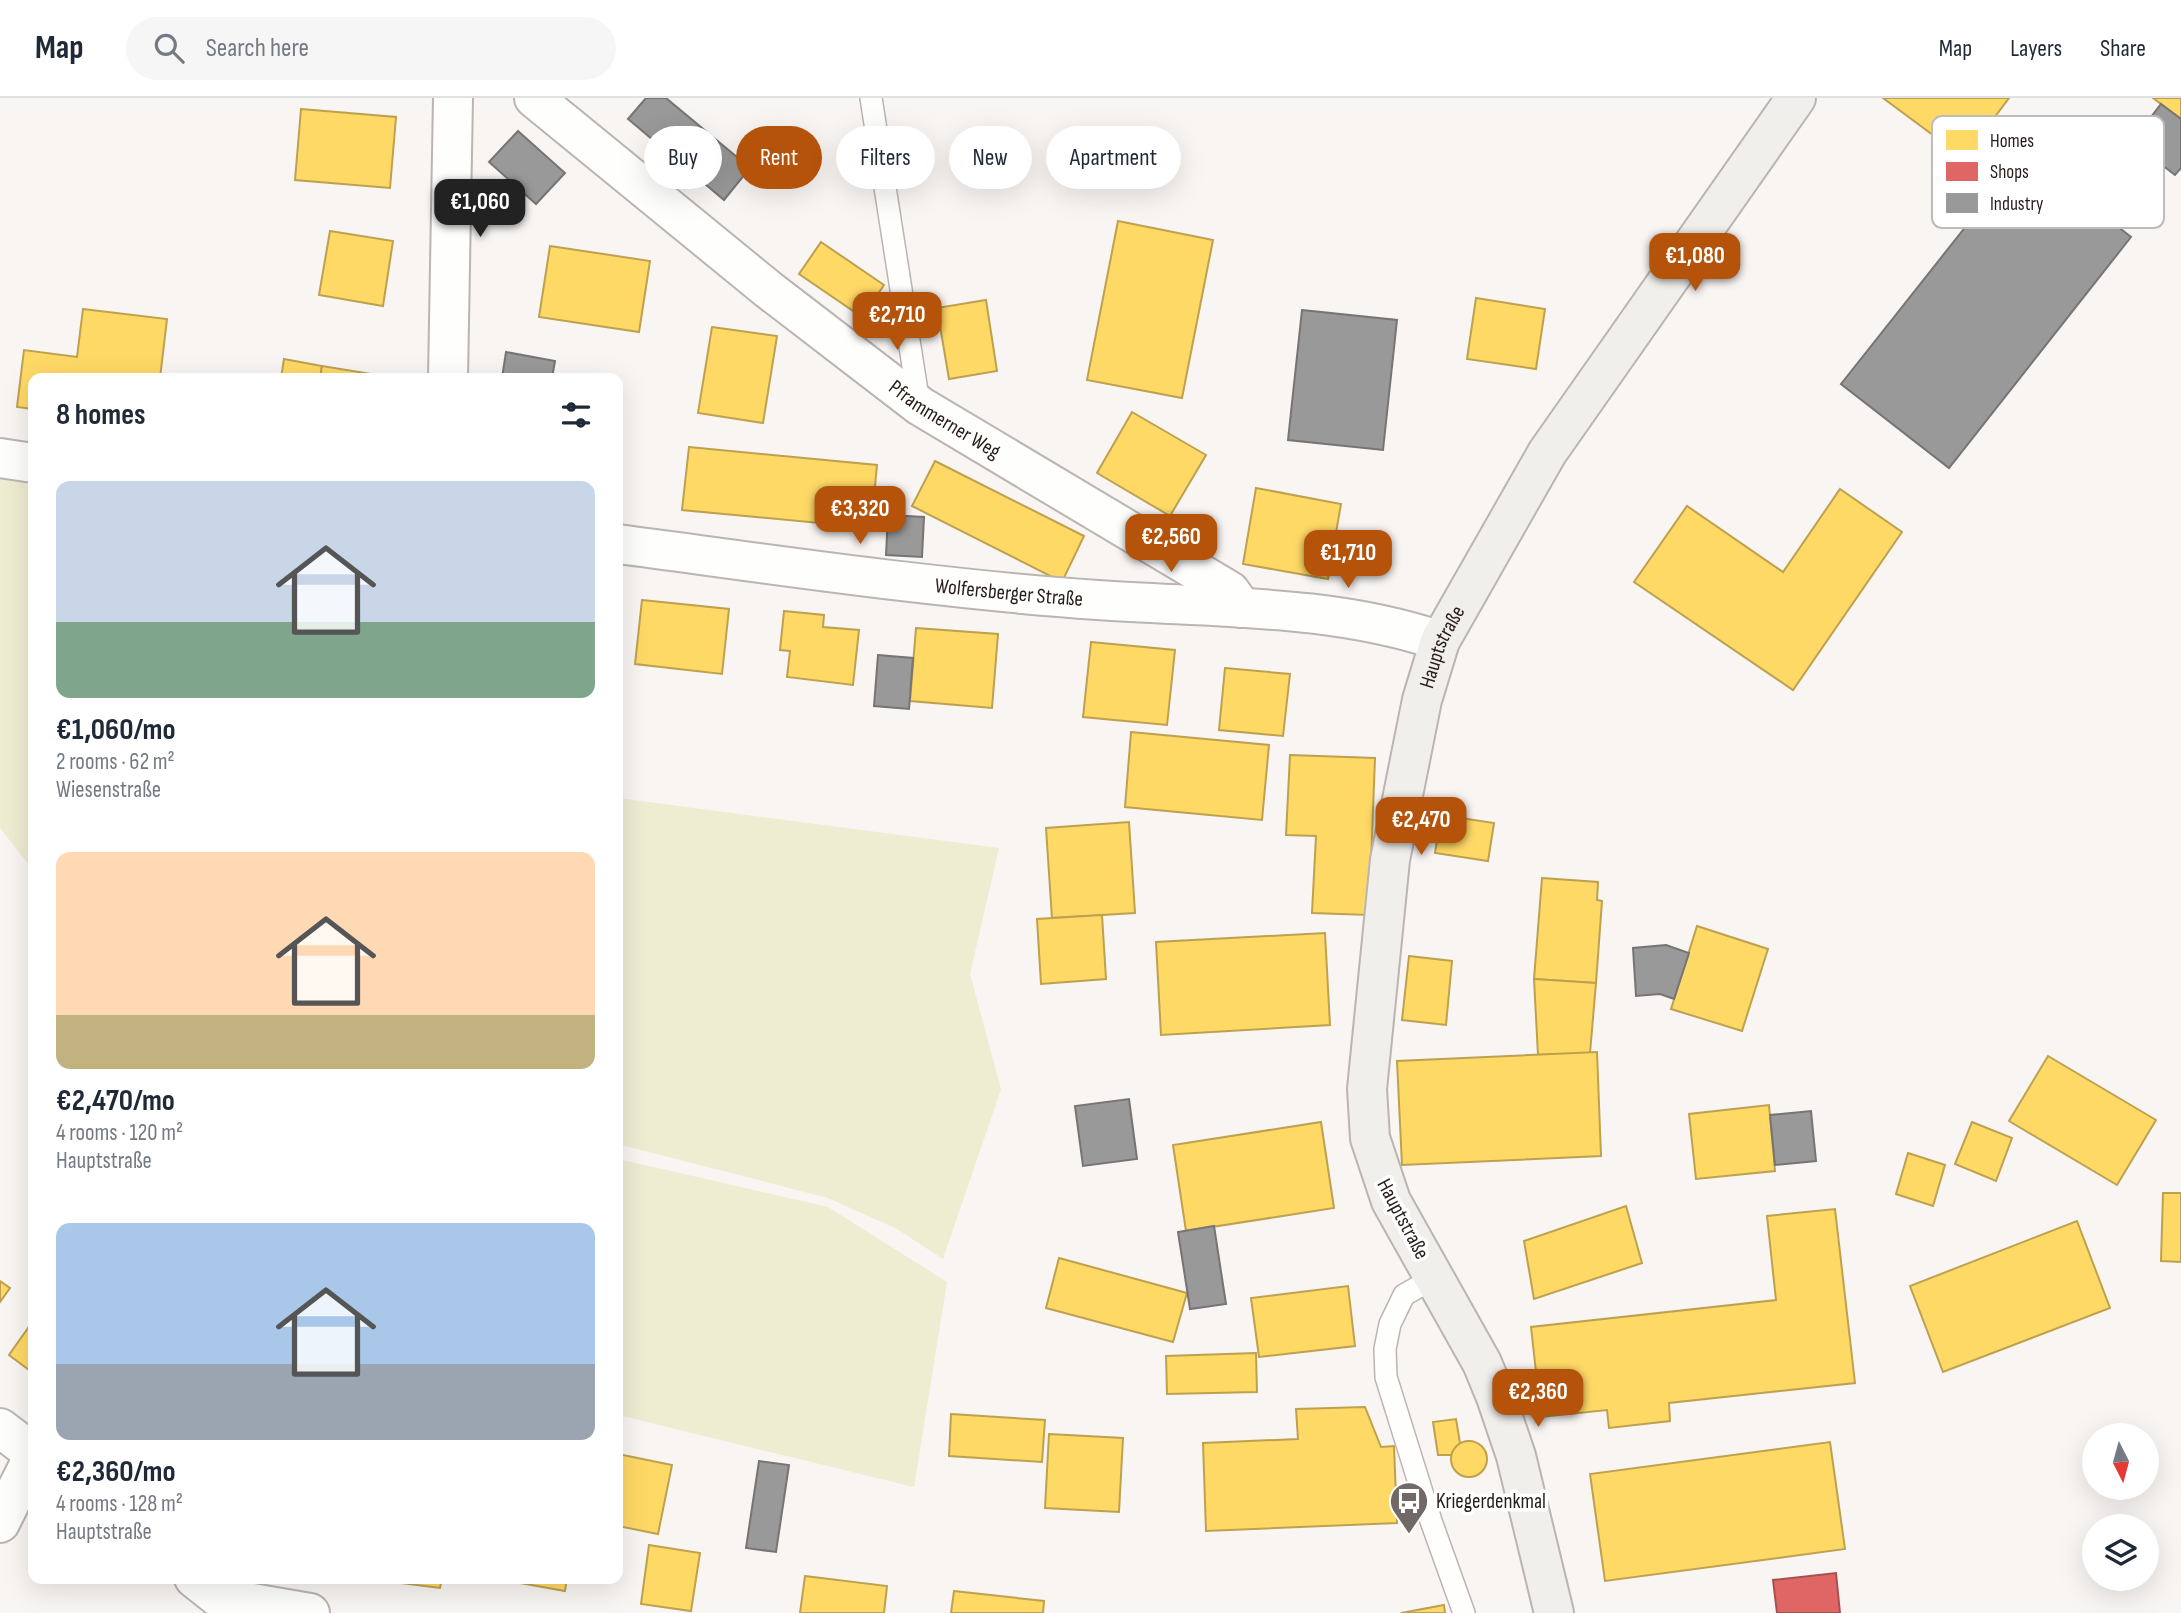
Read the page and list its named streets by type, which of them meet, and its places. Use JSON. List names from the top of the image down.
{
  "streets": {
    "street": ["Pframmerner Weg", "Wolfersberger Straße", "Hauptstraße"]
  },
  "crossings": [
    ["Pframmerner Weg", "Wolfersberger Straße"],
    ["Wolfersberger Straße", "Hauptstraße"]
  ],
  "places": {
    "bus stop": ["Kriegerdenkmal"]
  },
  "legend": ["Homes", "Shops", "Industry"],
  "north": "bottom",
  "page": {
    "header": "Map",
    "search": "Search here",
    "nav": ["Map", "Layers", "Share"],
    "chip": [
      "Buy",
      "Rent",
      "Filters",
      "New",
      "Apartment"
    ],
    "price": [
      "€1,060",
      "€1,080",
      "€2,710",
      "€3,320",
      "€2,560",
      "€1,710",
      "€2,470",
      "€2,360"
    ],
    "heading": "8 homes",
    "list": [
      {
        "name": "€1,060/mo",
        "note": "2 rooms · 62 m² · Wiesenstraße"
      },
      {
        "name": "€2,470/mo",
        "note": "4 rooms · 120 m² · Hauptstraße"
      },
      {
        "name": "€2,360/mo",
        "note": "4 rooms · 128 m² · Hauptstraße"
      }
    ]
  }
}
